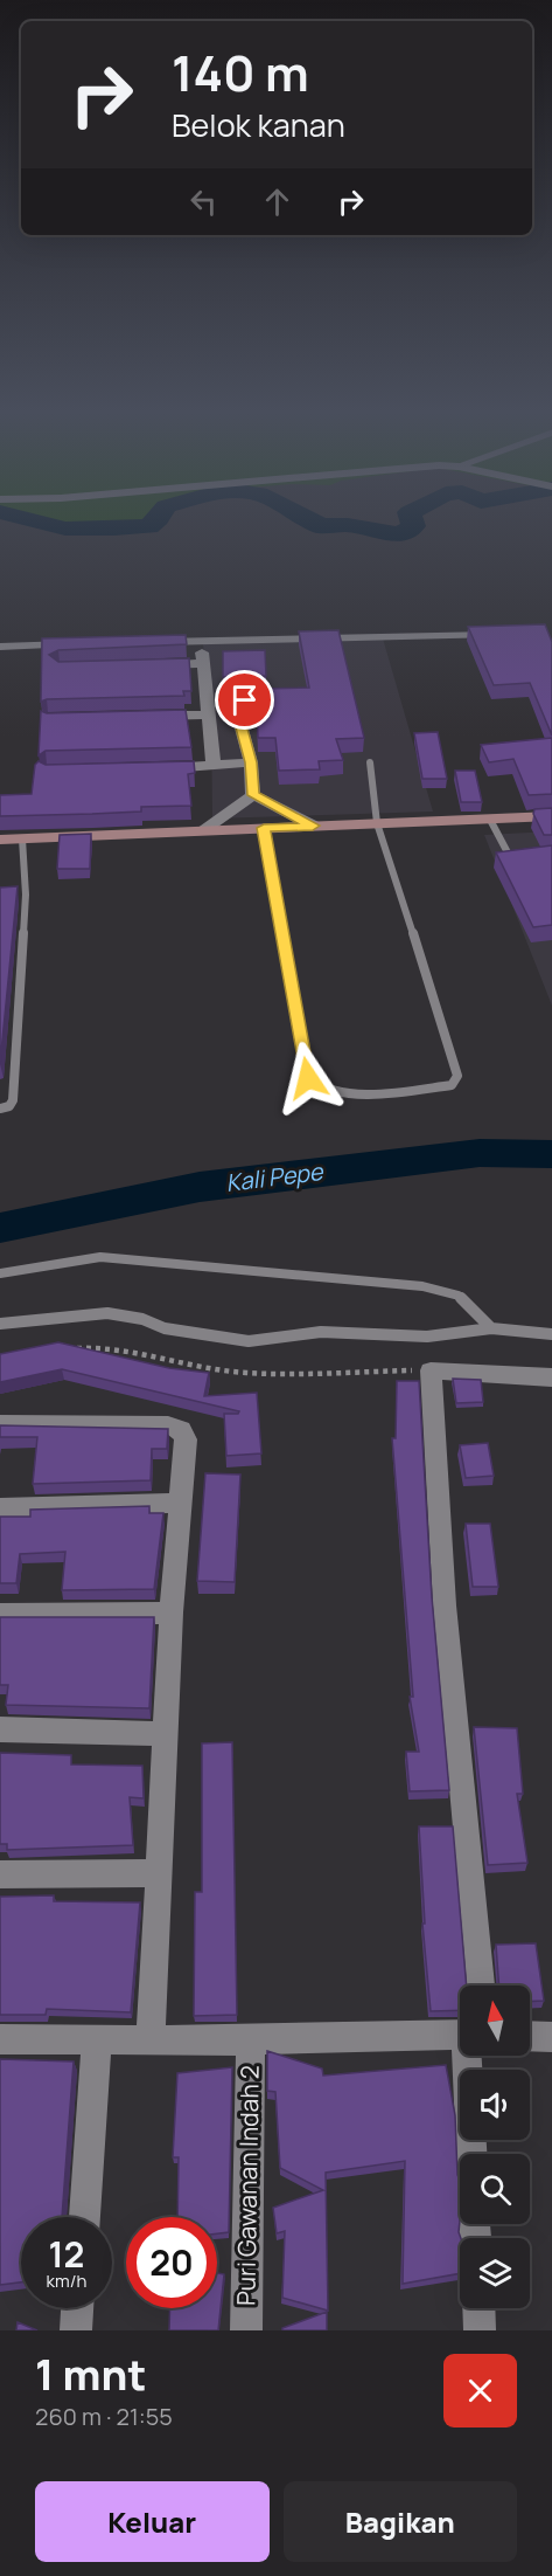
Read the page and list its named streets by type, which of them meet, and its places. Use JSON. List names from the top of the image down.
{
  "streets": {
    "street": ["Puri Gawanan Indah 2"]
  },
  "water": ["Kali Pepe"],
  "north": "top",
  "page": {
    "turn": ["140 m", "Belok kanan"],
    "speed": "12 km/h",
    "limit": "20",
    "heading": ["1 mnt", "260 m · 21:55"],
    "buttons": ["Keluar", "Bagikan"]
  }
}
